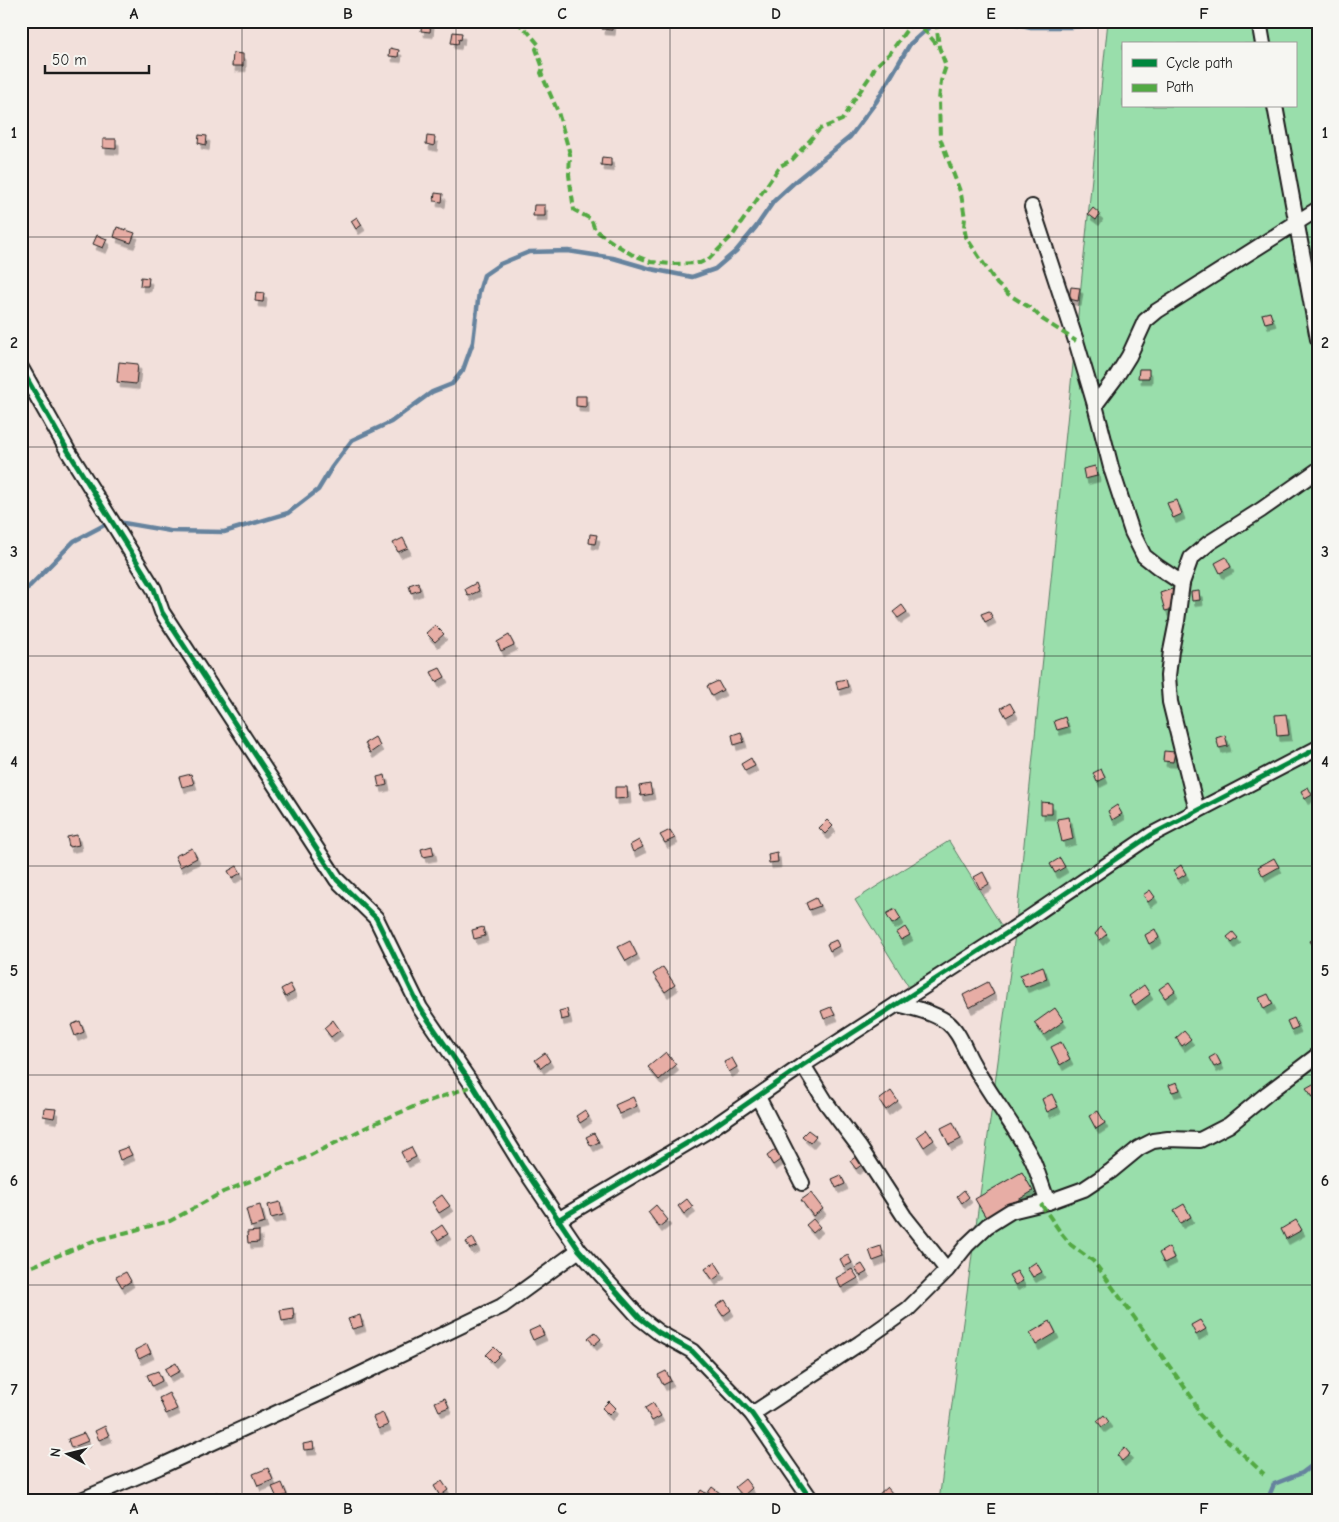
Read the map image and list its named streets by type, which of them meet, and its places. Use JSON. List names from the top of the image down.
{
  "legend": ["Cycle path", "Path"],
  "scale_bar": "50 m",
  "north": "left",
  "grid": {
    "columns": [
      "A",
      "B",
      "C",
      "D",
      "E",
      "F"
    ],
    "rows": [
      "1",
      "2",
      "3",
      "4",
      "5",
      "6",
      "7"
    ]
  }
}
